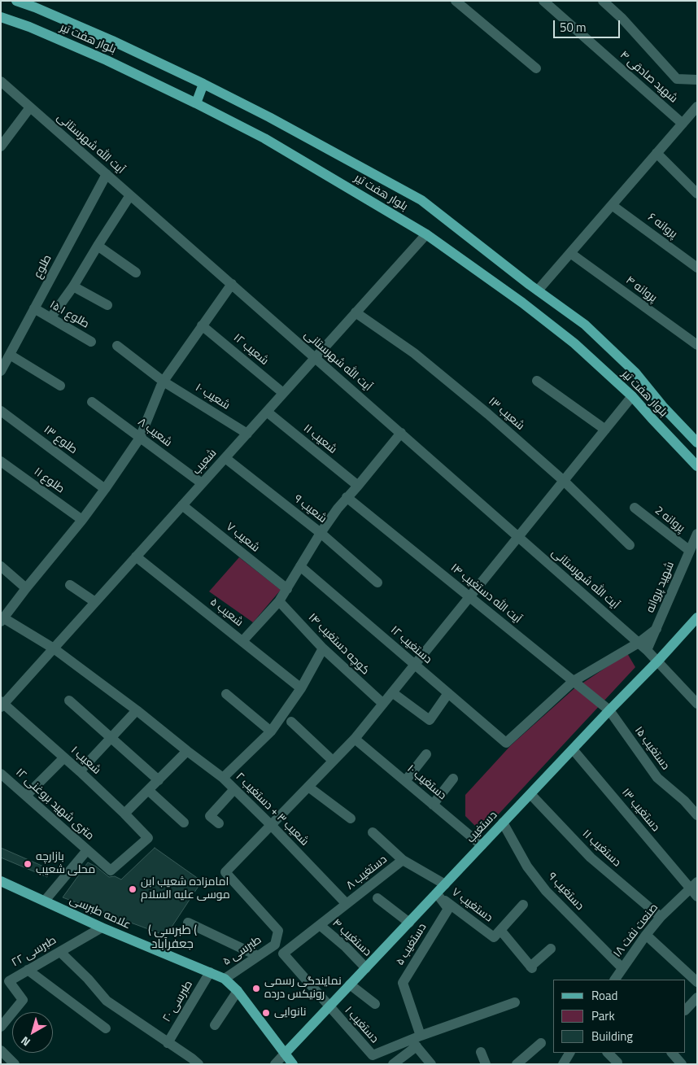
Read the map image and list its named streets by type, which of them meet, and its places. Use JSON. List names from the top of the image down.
{
  "streets": {
    "main road": ["بلوار هفت تیر", "دستغیب", "علامه طبرسی"],
    "street": [
      "شهید صادقی ۴",
      "آیت الله شهرستانی",
      "پروانه ۶",
      "طلوع",
      "پروانه ۴",
      "طلوع ۱۵.۱",
      "شعیب ۱۲",
      "شعیب ۱۰",
      "شعیب ۱۳",
      "شعیب ۸",
      "شعیب ۱۱",
      "طلوع ۱۳",
      "شعیب",
      "طلوع ۱۱",
      "شعیب ۹",
      "پروانه 2",
      "شعیب ۷",
      "شهید پروانه",
      "آیت الله دستغیب ۱۴",
      "شعیب ۵",
      "کوچه دستغیب ۱۴",
      "دستغیب ۱۲",
      "دستغیب ۱۵",
      "شعیب ۱",
      "دستغیب ۱۰",
      "۱۲ متری شهید بروغنی",
      "شعیب ۳ + دستغیب ۲",
      "دستغیب ۱۳",
      "دستغیب ۱۱",
      "دستغیب ۸",
      "دستغیب ۹",
      "دستغیب ۷",
      "صنعت نفت ۱۸",
      "دستغیب ۴",
      "دستغیب ۵",
      "طبرسی ۵",
      "طبرسی ۲۲",
      "طبرسی ۲۰",
      "دستغیب ۱"
    ]
  },
  "crossings": [
    ["بلوار هفت تیر", "شعیب"],
    ["آیت الله شهرستانی", "طلوع"],
    ["آیت الله شهرستانی", "شعیب"],
    ["آیت الله شهرستانی", "شهید پروانه"],
    ["آیت الله شهرستانی", "دستغیب"],
    ["طلوع", "طلوع ۱۵.۱"],
    ["شعیب ۱۲", "شعیب"],
    ["شعیب ۱۰", "شعیب"],
    ["شعیب ۱۳", "شعیب"],
    ["شعیب ۸", "شعیب"],
    ["شعیب ۱۱", "شعیب"],
    ["شعیب", "شعیب ۹"],
    ["شعیب", "شعیب ۷"],
    ["شعیب", "شعیب ۵"],
    ["شعیب", "شعیب ۱"],
    ["شعیب", "شعیب ۳ + دستغیب ۲"],
    ["پروانه 2", "شهید پروانه"],
    ["آیت الله دستغیب ۱۴", "دستغیب ۱۲"],
    ["آیت الله دستغیب ۱۴", "دستغیب ۱۵"],
    ["آیت الله دستغیب ۱۴", "دستغیب"],
    ["دستغیب ۱۵", "دستغیب"],
    ["شعیب ۱", "۱۲ متری شهید بروغنی"],
    ["دستغیب ۱۰", "دستغیب"],
    ["شعیب ۳ + دستغیب ۲", "دستغیب ۸"],
    ["دستغیب ۱۳", "دستغیب"],
    ["دستغیب ۱۳", "صنعت نفت ۱۸"],
    ["دستغیب", "دستغیب ۱۱"],
    ["دستغیب", "دستغیب ۸"],
    ["دستغیب", "دستغیب ۹"],
    ["دستغیب", "دستغیب ۷"],
    ["دستغیب", "علامه طبرسی"],
    ["دستغیب", "دستغیب ۴"],
    ["دستغیب", "دستغیب ۵"],
    ["دستغیب", "دستغیب ۱"],
    ["دستغیب ۱۱", "صنعت نفت ۱۸"],
    ["دستغیب ۹", "صنعت نفت ۱۸"],
    ["دستغیب ۷", "دستغیب ۵"],
    ["علامه طبرسی", "طبرسی ۵"],
    ["علامه طبرسی", "طبرسی ۲۲"],
    ["علامه طبرسی", "طبرسی ۲۰"],
    ["دستغیب ۵", "دستغیب ۱"]
  ],
  "districts": ["( طبرسی ( جعفرآباد"],
  "places": [
    "بازارچه محلی شعیب",
    "امامزاده شعیب ابن موسی علیه السلام",
    "نمایندگی رسمی رونیکس درده",
    "نانوایی"
  ],
  "legend": ["Road", "Park", "Building"],
  "scale_bar": "50 m",
  "north": "bottom left"
}
